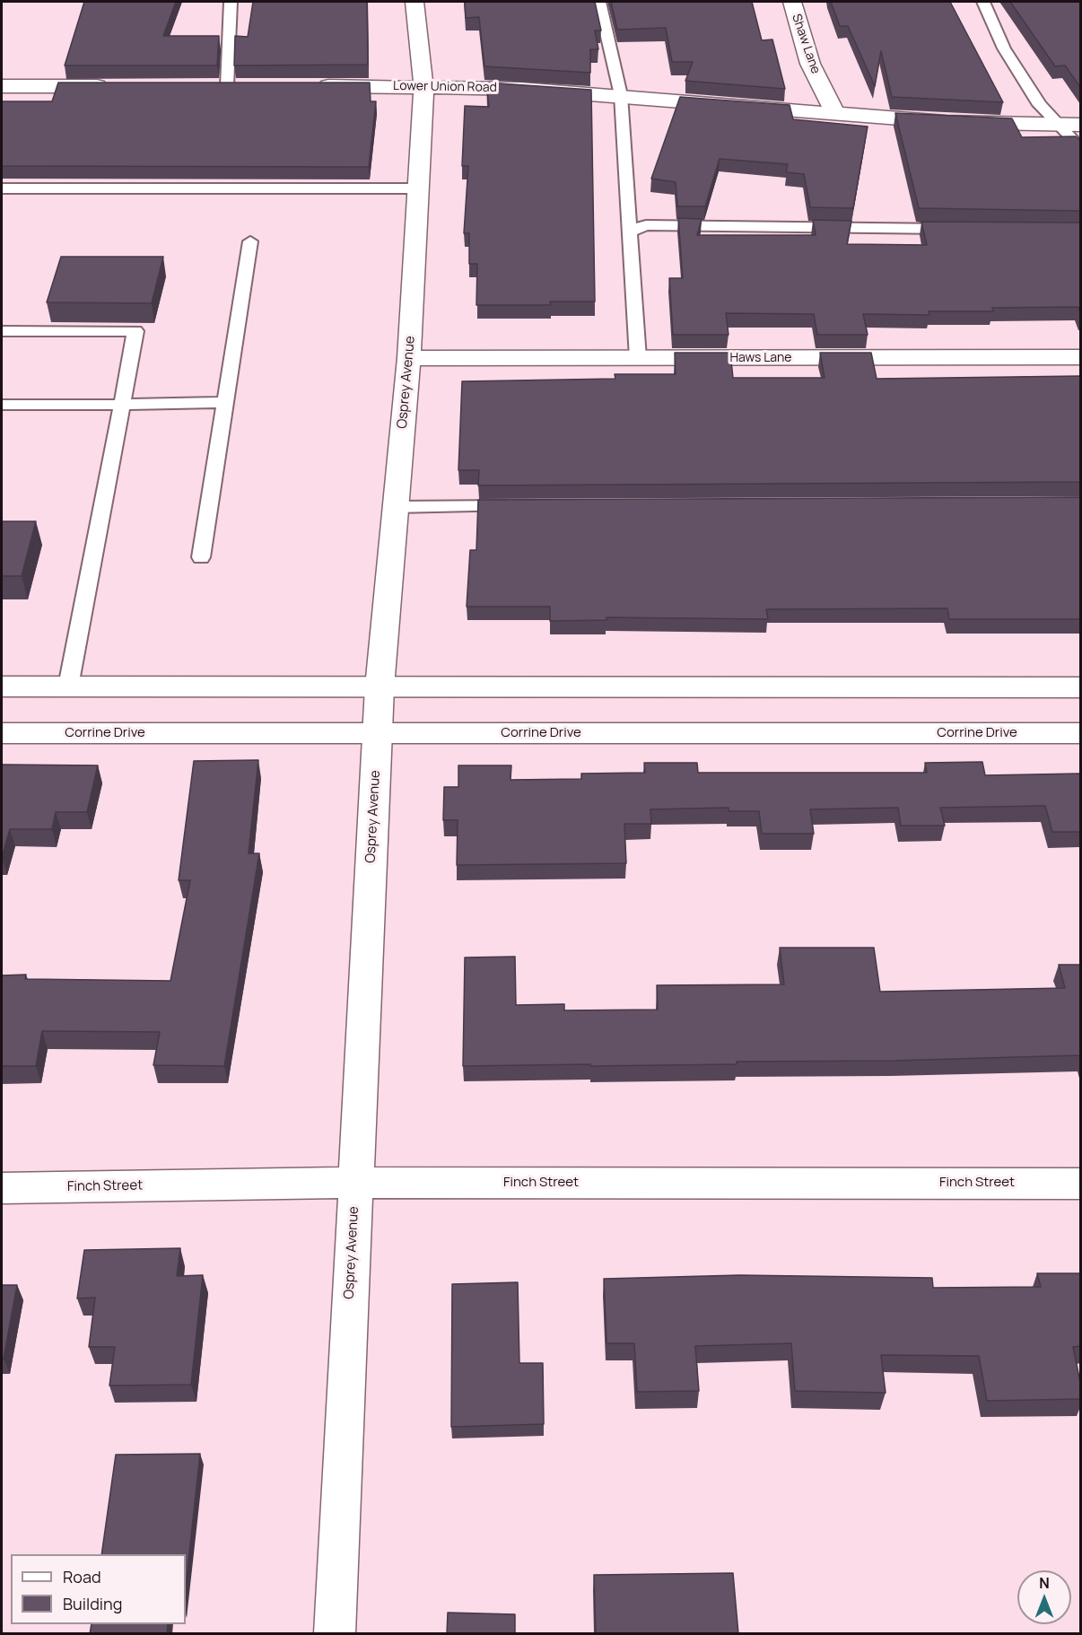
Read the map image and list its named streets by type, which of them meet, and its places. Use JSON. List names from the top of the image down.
{
  "streets": {
    "street": [
      "Shaw Lane",
      "Lower Union Road",
      "Haws Lane",
      "Osprey Avenue",
      "Corrine Drive",
      "Finch Street"
    ]
  },
  "crossings": [
    ["Shaw Lane", "Lower Union Road"],
    ["Lower Union Road", "Osprey Avenue"],
    ["Haws Lane", "Osprey Avenue"],
    ["Osprey Avenue", "Corrine Drive"],
    ["Osprey Avenue", "Finch Street"]
  ],
  "legend": ["Road", "Building"],
  "north": "top"
}
